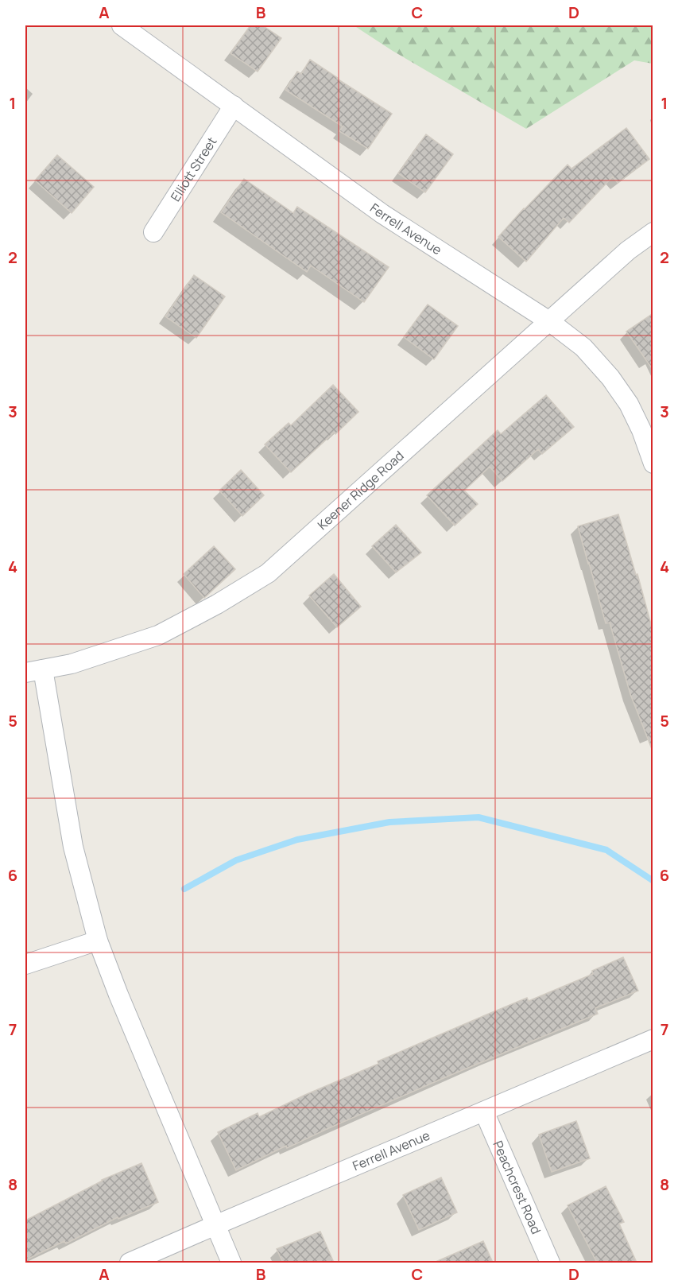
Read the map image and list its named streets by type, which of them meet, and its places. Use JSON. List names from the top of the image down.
{
  "streets": {
    "street": [
      "Elliott Street",
      "Ferrell Avenue",
      "Keener Ridge Road",
      "Peachcrest Road"
    ]
  },
  "crossings": [
    ["Elliott Street", "Ferrell Avenue"],
    ["Ferrell Avenue", "Keener Ridge Road"],
    ["Ferrell Avenue", "Peachcrest Road"]
  ],
  "grid": {
    "columns": [
      "A",
      "B",
      "C",
      "D"
    ],
    "rows": [
      "1",
      "2",
      "3",
      "4",
      "5",
      "6",
      "7",
      "8"
    ]
  }
}
